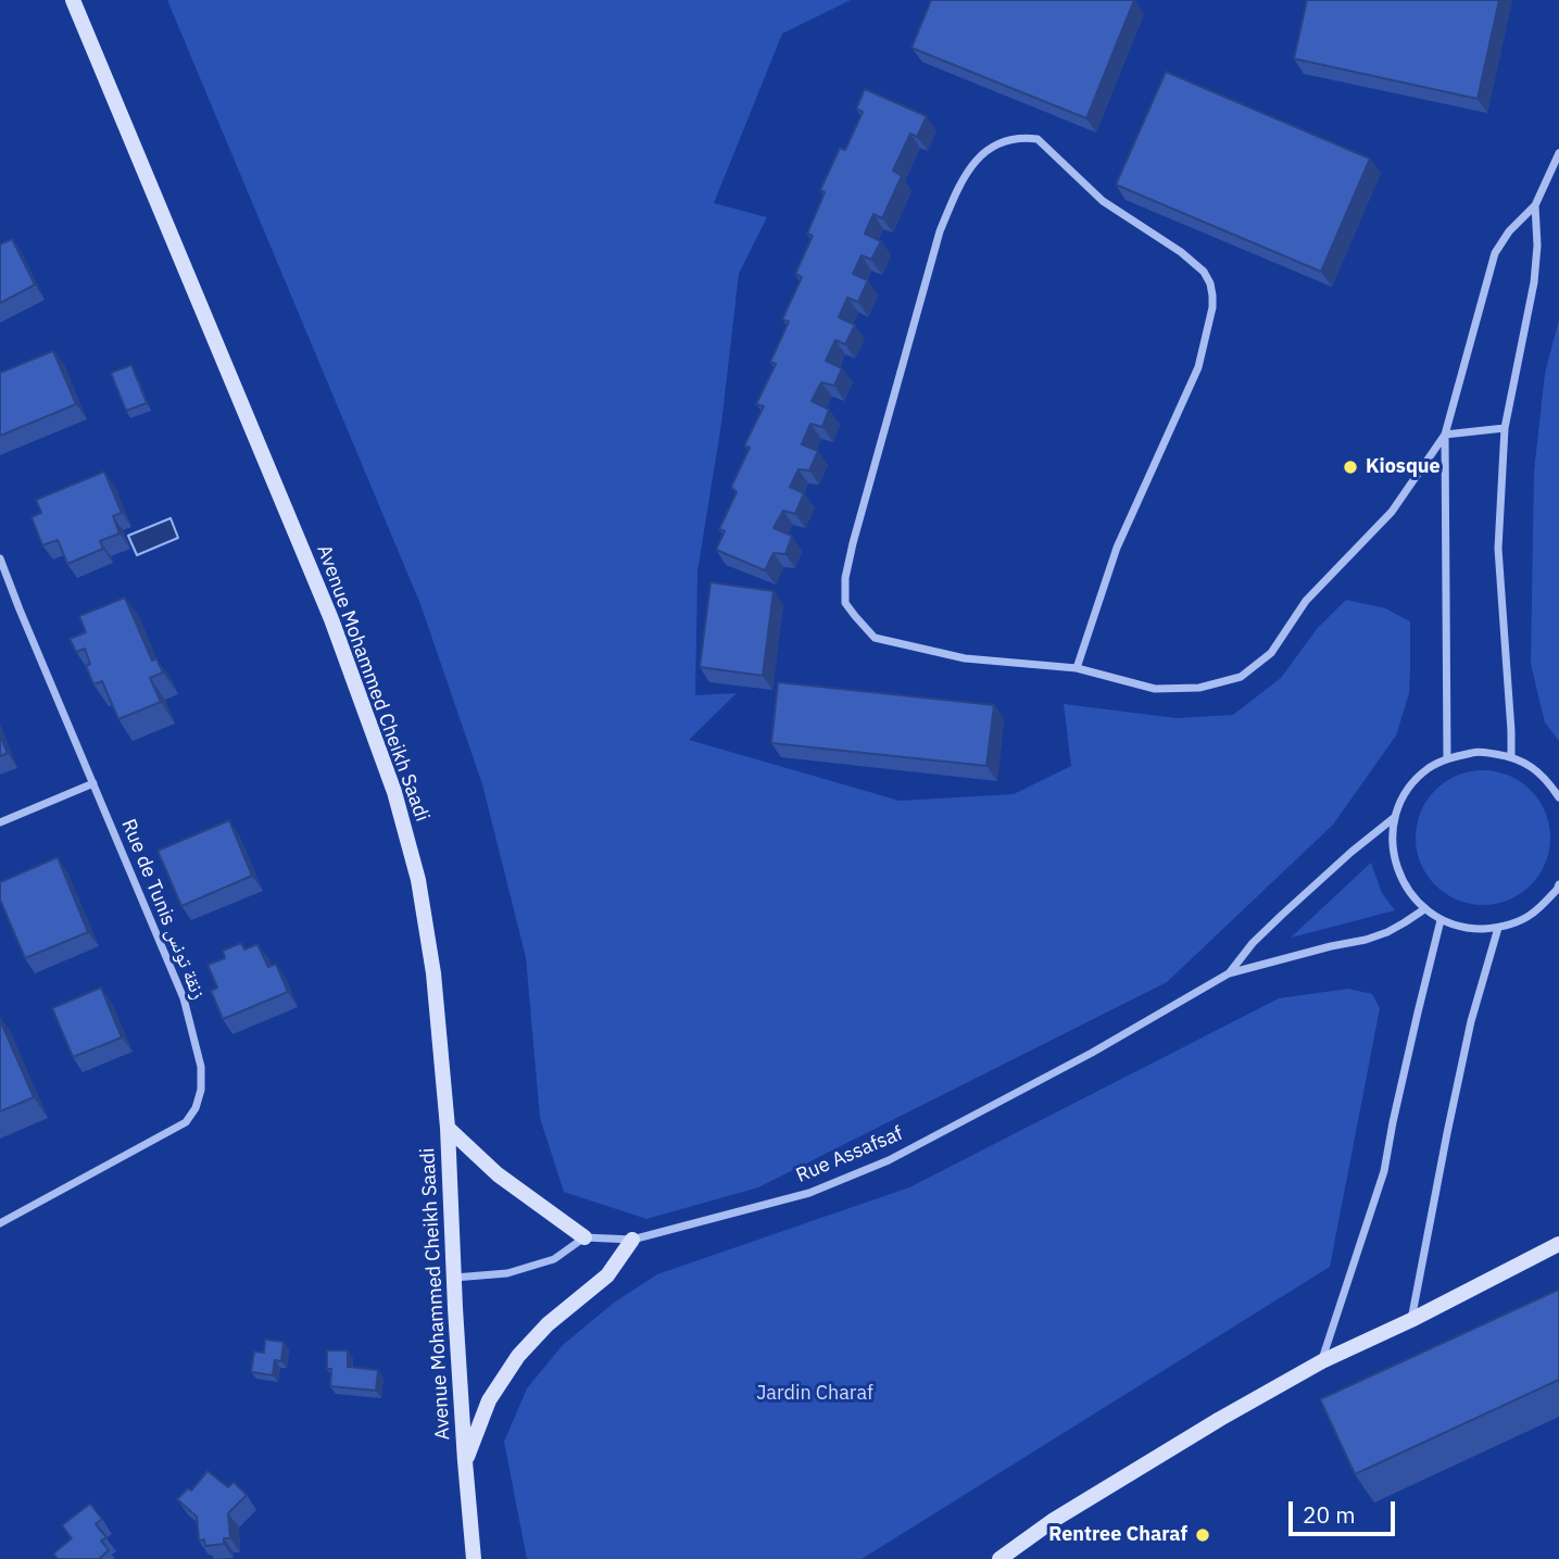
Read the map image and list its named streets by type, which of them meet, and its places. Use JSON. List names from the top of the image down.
{
  "streets": {
    "main road": ["Avenue Mohammed Cheikh Saadi"],
    "street": ["Rue de Tunis زنقة تونس", "Rue Assafsaf"]
  },
  "parks": ["Jardin Charaf"],
  "places": ["Kiosque", "Rentree Charaf"],
  "scale_bar": "20 m"
}
